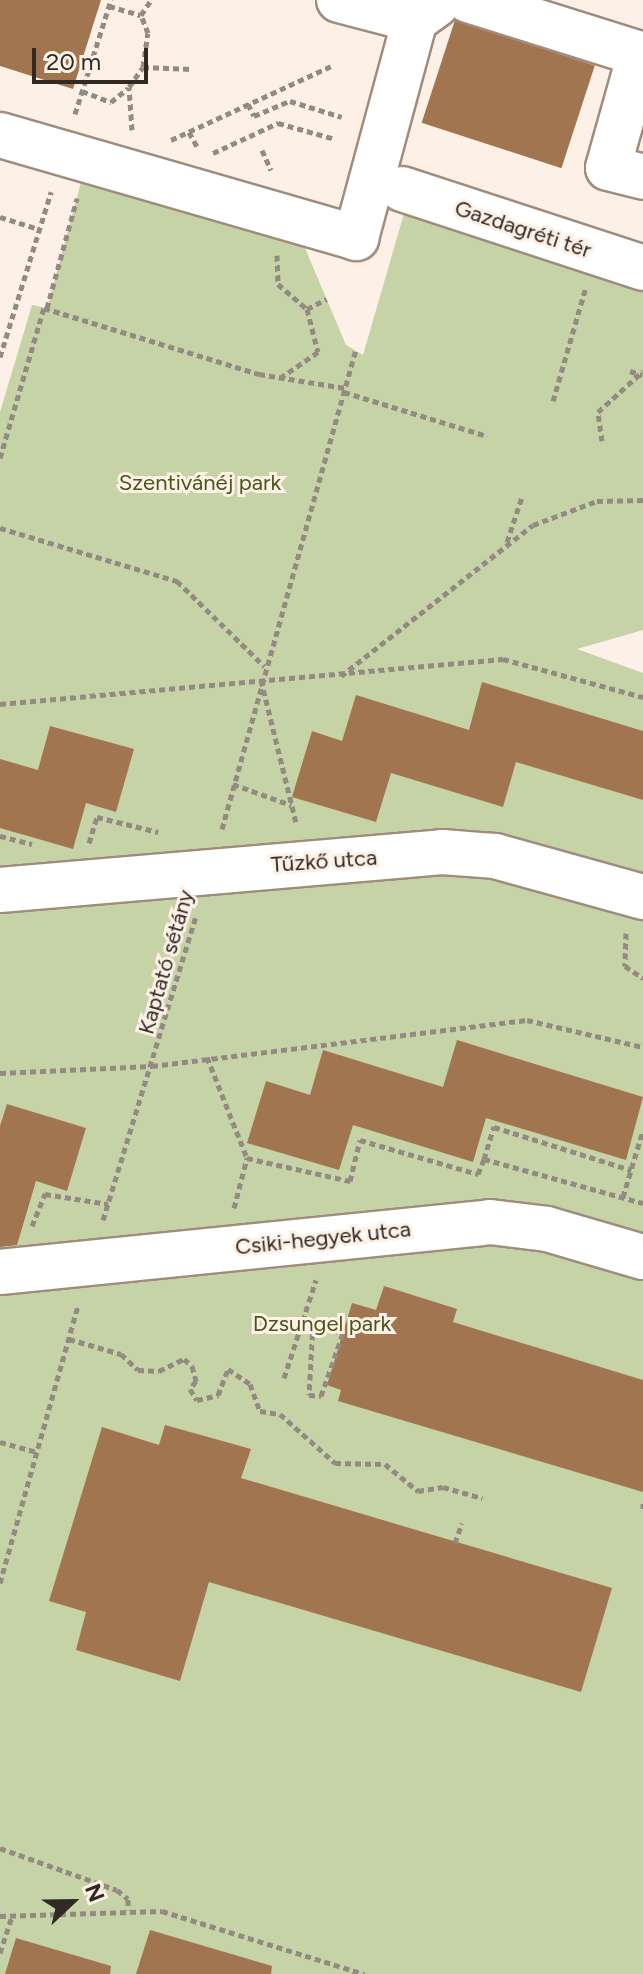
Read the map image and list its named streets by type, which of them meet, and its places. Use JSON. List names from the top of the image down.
{
  "streets": {
    "street": ["Gazdagréti tér", "Tűzkő utca", "Csiki-hegyek utca"],
    "path": ["Kaptató sétány"]
  },
  "crossings": [
    ["Tűzkő utca", "Kaptató sétány"],
    ["Kaptató sétány", "Csiki-hegyek utca"]
  ],
  "parks": ["Szentivánéj park", "Dzsungel park"],
  "scale_bar": "20 m",
  "north": "right"
}
